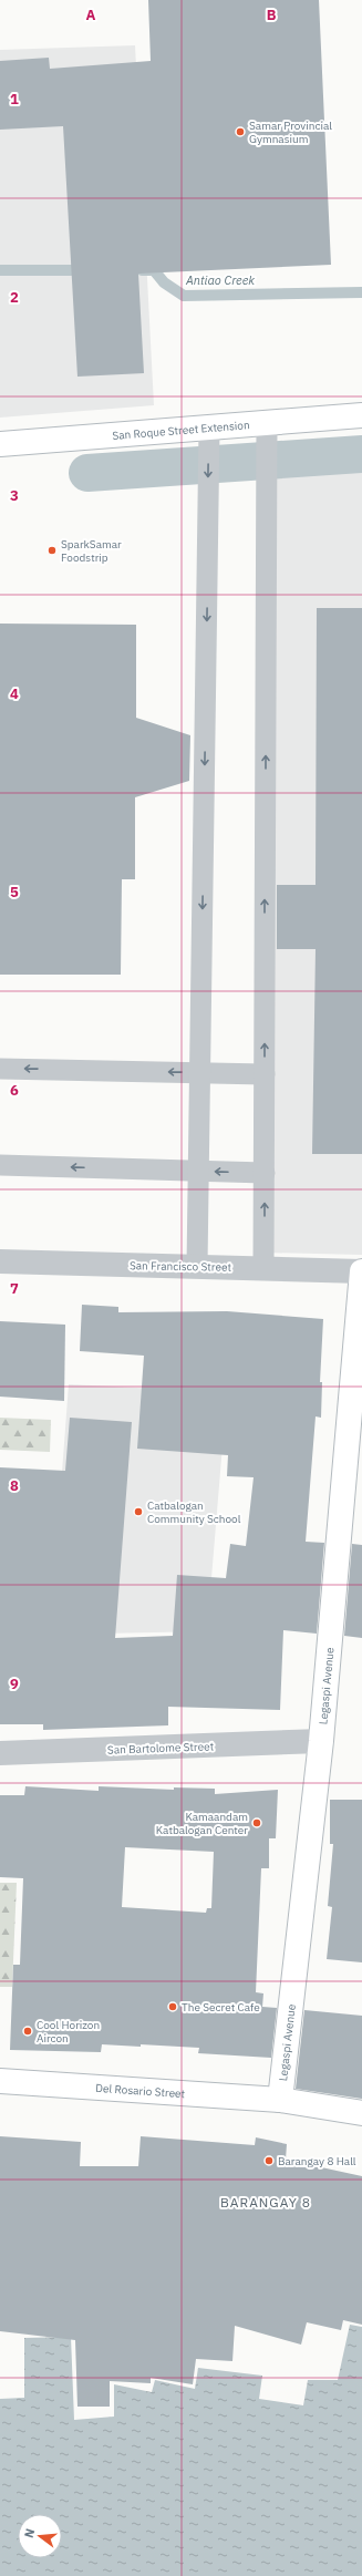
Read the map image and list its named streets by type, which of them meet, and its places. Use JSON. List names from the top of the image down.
{
  "streets": {
    "street": [
      "San Roque Street Extension",
      "San Francisco Street",
      "Legaspi Avenue",
      "San Bartolome Street",
      "Del Rosario Street"
    ]
  },
  "crossings": [
    ["San Francisco Street", "Legaspi Avenue"],
    ["Legaspi Avenue", "San Bartolome Street"],
    ["Legaspi Avenue", "Del Rosario Street"]
  ],
  "districts": ["BARANGAY 8"],
  "water": ["Antiao Creek"],
  "places": [
    "Samar Provincial Gymnasium",
    "SparkSamar Foodstrip",
    "Catbalogan Community School",
    "Kamaandam Katbalogan Center",
    "The Secret Cafe",
    "Cool Horizon Aircon",
    "Barangay 8 Hall"
  ],
  "north": "left",
  "grid": {
    "columns": ["A", "B"],
    "rows": [
      "1",
      "2",
      "3",
      "4",
      "5",
      "6",
      "7",
      "8",
      "9"
    ]
  }
}
